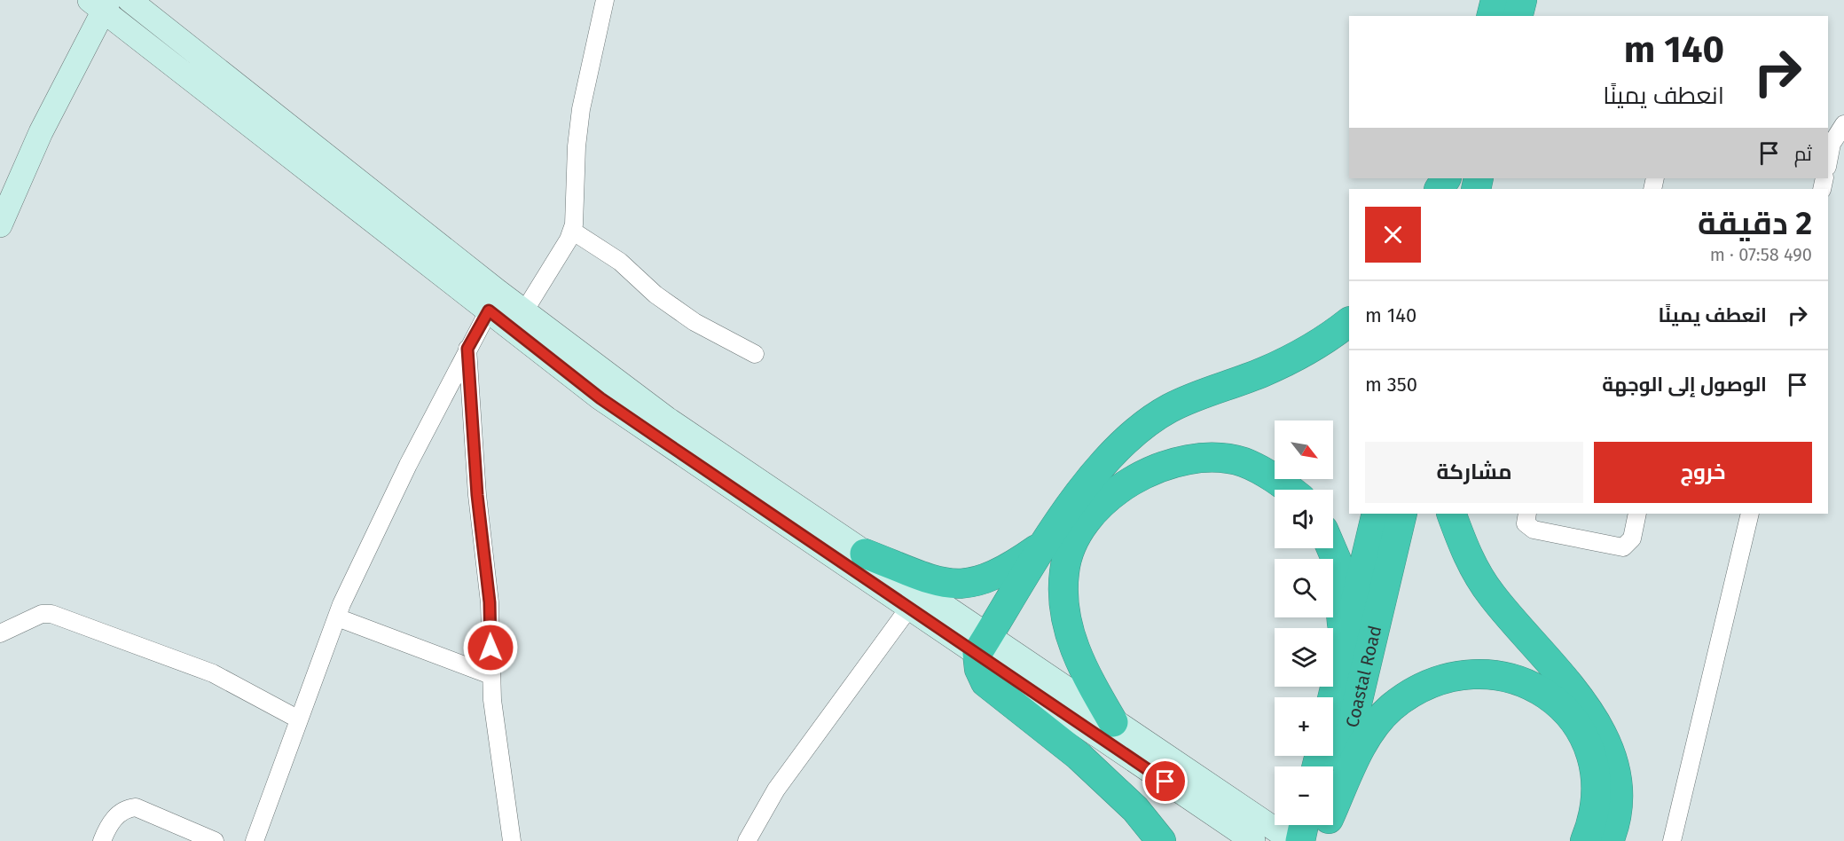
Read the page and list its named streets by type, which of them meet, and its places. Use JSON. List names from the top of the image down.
{
  "streets": {
    "highway": ["Coastal Road"]
  },
  "north": "bottom right",
  "page": {
    "turn": ["140 m", "انعطف يمينًا"],
    "then": "ثم",
    "heading": ["2 دقيقة", "490 m · 07:58"],
    "list": [
      {
        "name": "انعطف يمينًا",
        "value": "140 m"
      },
      {
        "name": "الوصول إلى الوجهة",
        "value": "350 m"
      }
    ],
    "map_buttons": ["+", "−"],
    "buttons": ["خروج", "مشاركة"]
  }
}
